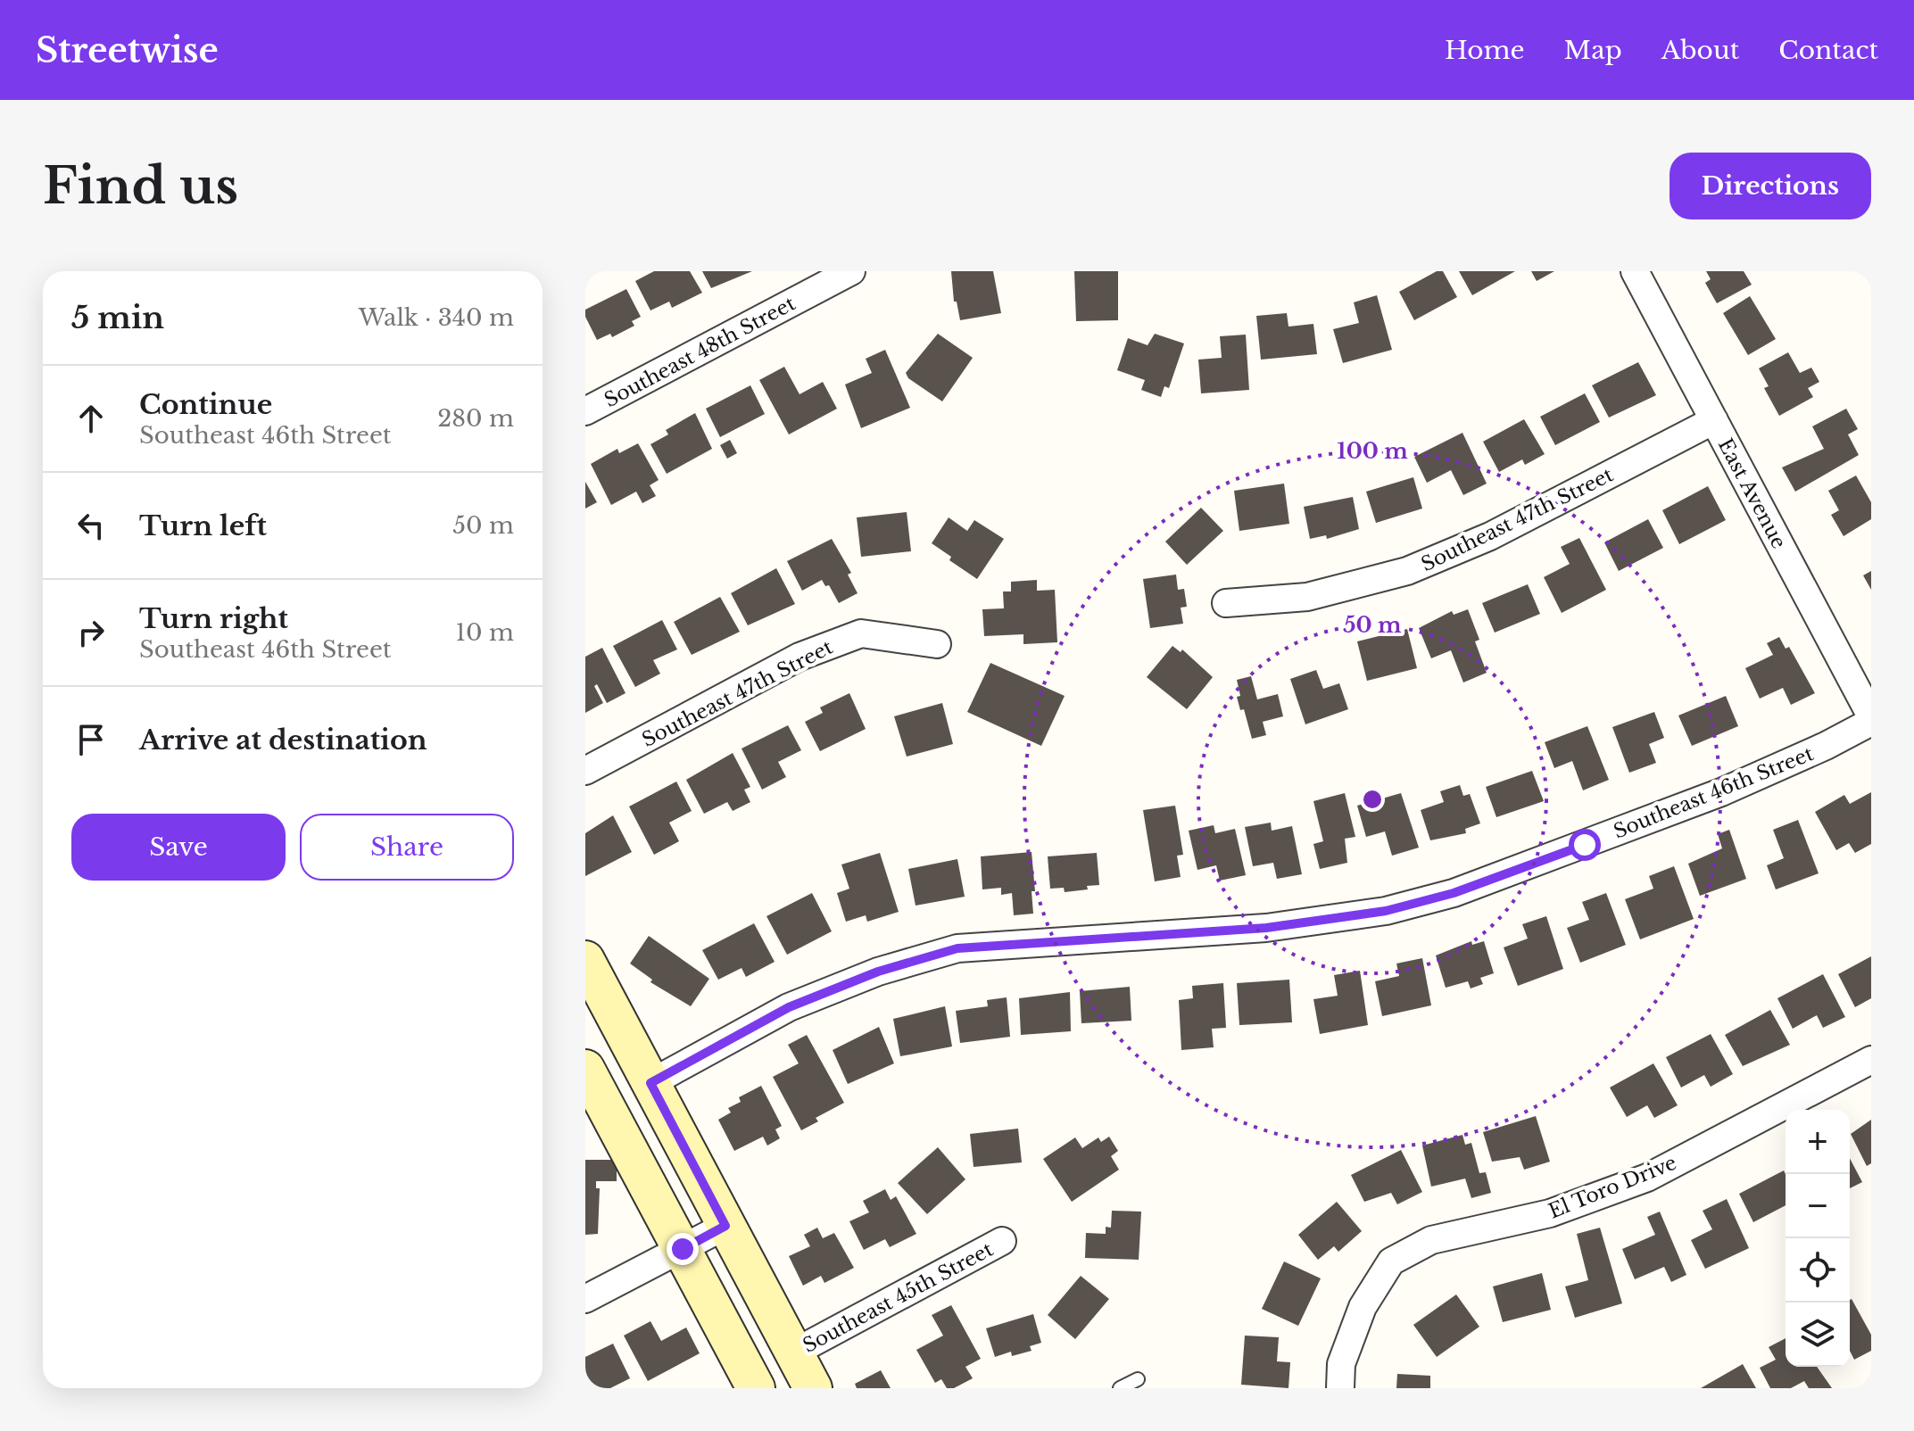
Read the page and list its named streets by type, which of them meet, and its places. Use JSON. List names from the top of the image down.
{
  "streets": {
    "street": [
      "Southeast 48th Street",
      "East Avenue",
      "Southeast 47th Street",
      "Southeast 46th Street",
      "El Toro Drive",
      "Southeast 45th Street"
    ]
  },
  "crossings": [
    ["East Avenue", "Southeast 47th Street"],
    ["East Avenue", "Southeast 46th Street"]
  ],
  "page": {
    "header": "Streetwise",
    "nav": [
      "Home",
      "Map",
      "About",
      "Contact"
    ],
    "buttons": [
      "Directions",
      ["Save", "Share"]
    ],
    "title": "Find us",
    "heading": ["5 min", "Walk · 340 m"],
    "list": [
      ["Continue", "Southeast 46th Street", "280 m"],
      ["Turn left", "50 m"],
      ["Turn right", "Southeast 46th Street", "10 m"],
      "Arrive at destination"
    ],
    "map_buttons": ["+", "−"]
  },
  "rings": ["100 m", "50 m"]
}
